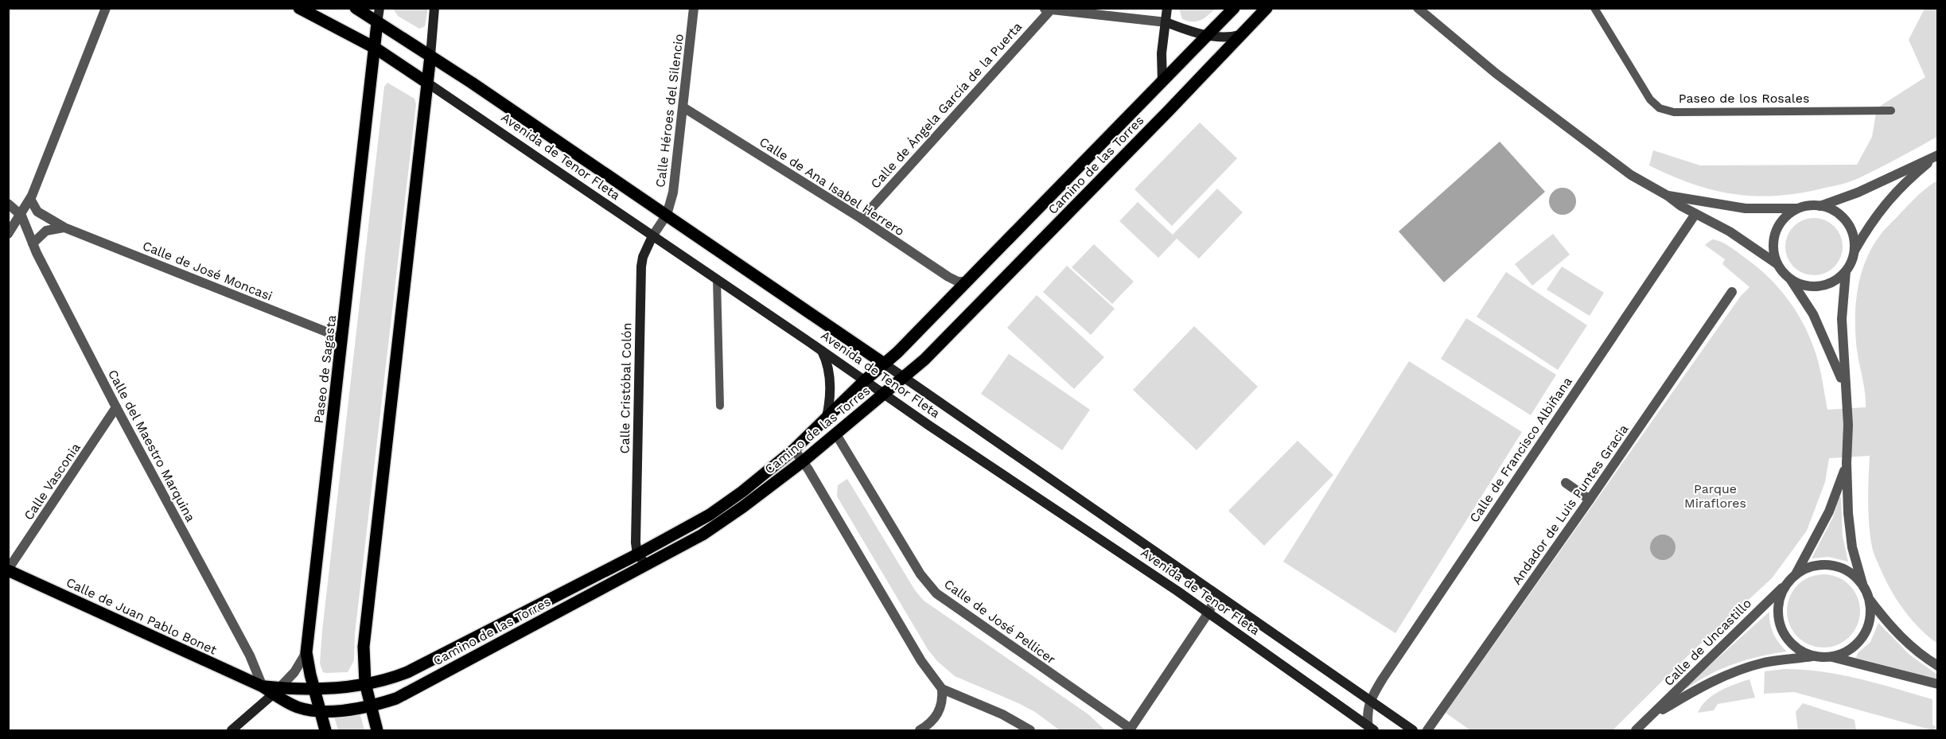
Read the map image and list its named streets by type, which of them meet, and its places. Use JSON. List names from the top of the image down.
{
  "streets": {
    "main road": [
      "Avenida de Tenor Fleta",
      "Camino de las Torres",
      "Paseo de Sagasta",
      "Calle Cristóbal Colón",
      "Calle de Juan Pablo Bonet"
    ],
    "street": [
      "Calle de Ángela García de la Puerta",
      "Calle Héroes del Silencio",
      "Calle de Ana Isabel Herrero",
      "Calle de José Moncasi",
      "Calle del Maestro Marquina",
      "Calle de Francisco Albiñana",
      "Calle Vasconia",
      "Andador de Luis Puntes Gracia",
      "Calle de José Pellicer",
      "Calle de Uncastillo"
    ],
    "lane": ["Paseo de los Rosales"]
  },
  "crossings": [
    ["Calle de Ángela García de la Puerta", "Calle de Ana Isabel Herrero"],
    ["Calle Héroes del Silencio", "Avenida de Tenor Fleta"],
    ["Calle Héroes del Silencio", "Calle de Ana Isabel Herrero"],
    ["Calle Héroes del Silencio", "Calle Cristóbal Colón"],
    ["Avenida de Tenor Fleta", "Camino de las Torres"],
    ["Avenida de Tenor Fleta", "Paseo de Sagasta"],
    ["Avenida de Tenor Fleta", "Calle Cristóbal Colón"],
    ["Avenida de Tenor Fleta", "Calle de Francisco Albiñana"],
    ["Camino de las Torres", "Calle de Ana Isabel Herrero"],
    ["Camino de las Torres", "Paseo de Sagasta"],
    ["Camino de las Torres", "Calle Cristóbal Colón"],
    ["Camino de las Torres", "Calle de Juan Pablo Bonet"],
    ["Camino de las Torres", "Calle de José Pellicer"],
    ["Calle de José Moncasi", "Paseo de Sagasta"],
    ["Paseo de Sagasta", "Calle de Juan Pablo Bonet"],
    ["Calle del Maestro Marquina", "Calle Vasconia"],
    ["Calle del Maestro Marquina", "Calle de Juan Pablo Bonet"],
    ["Calle Vasconia", "Calle de Juan Pablo Bonet"]
  ],
  "parks": ["Parque Miraflores"]
}
